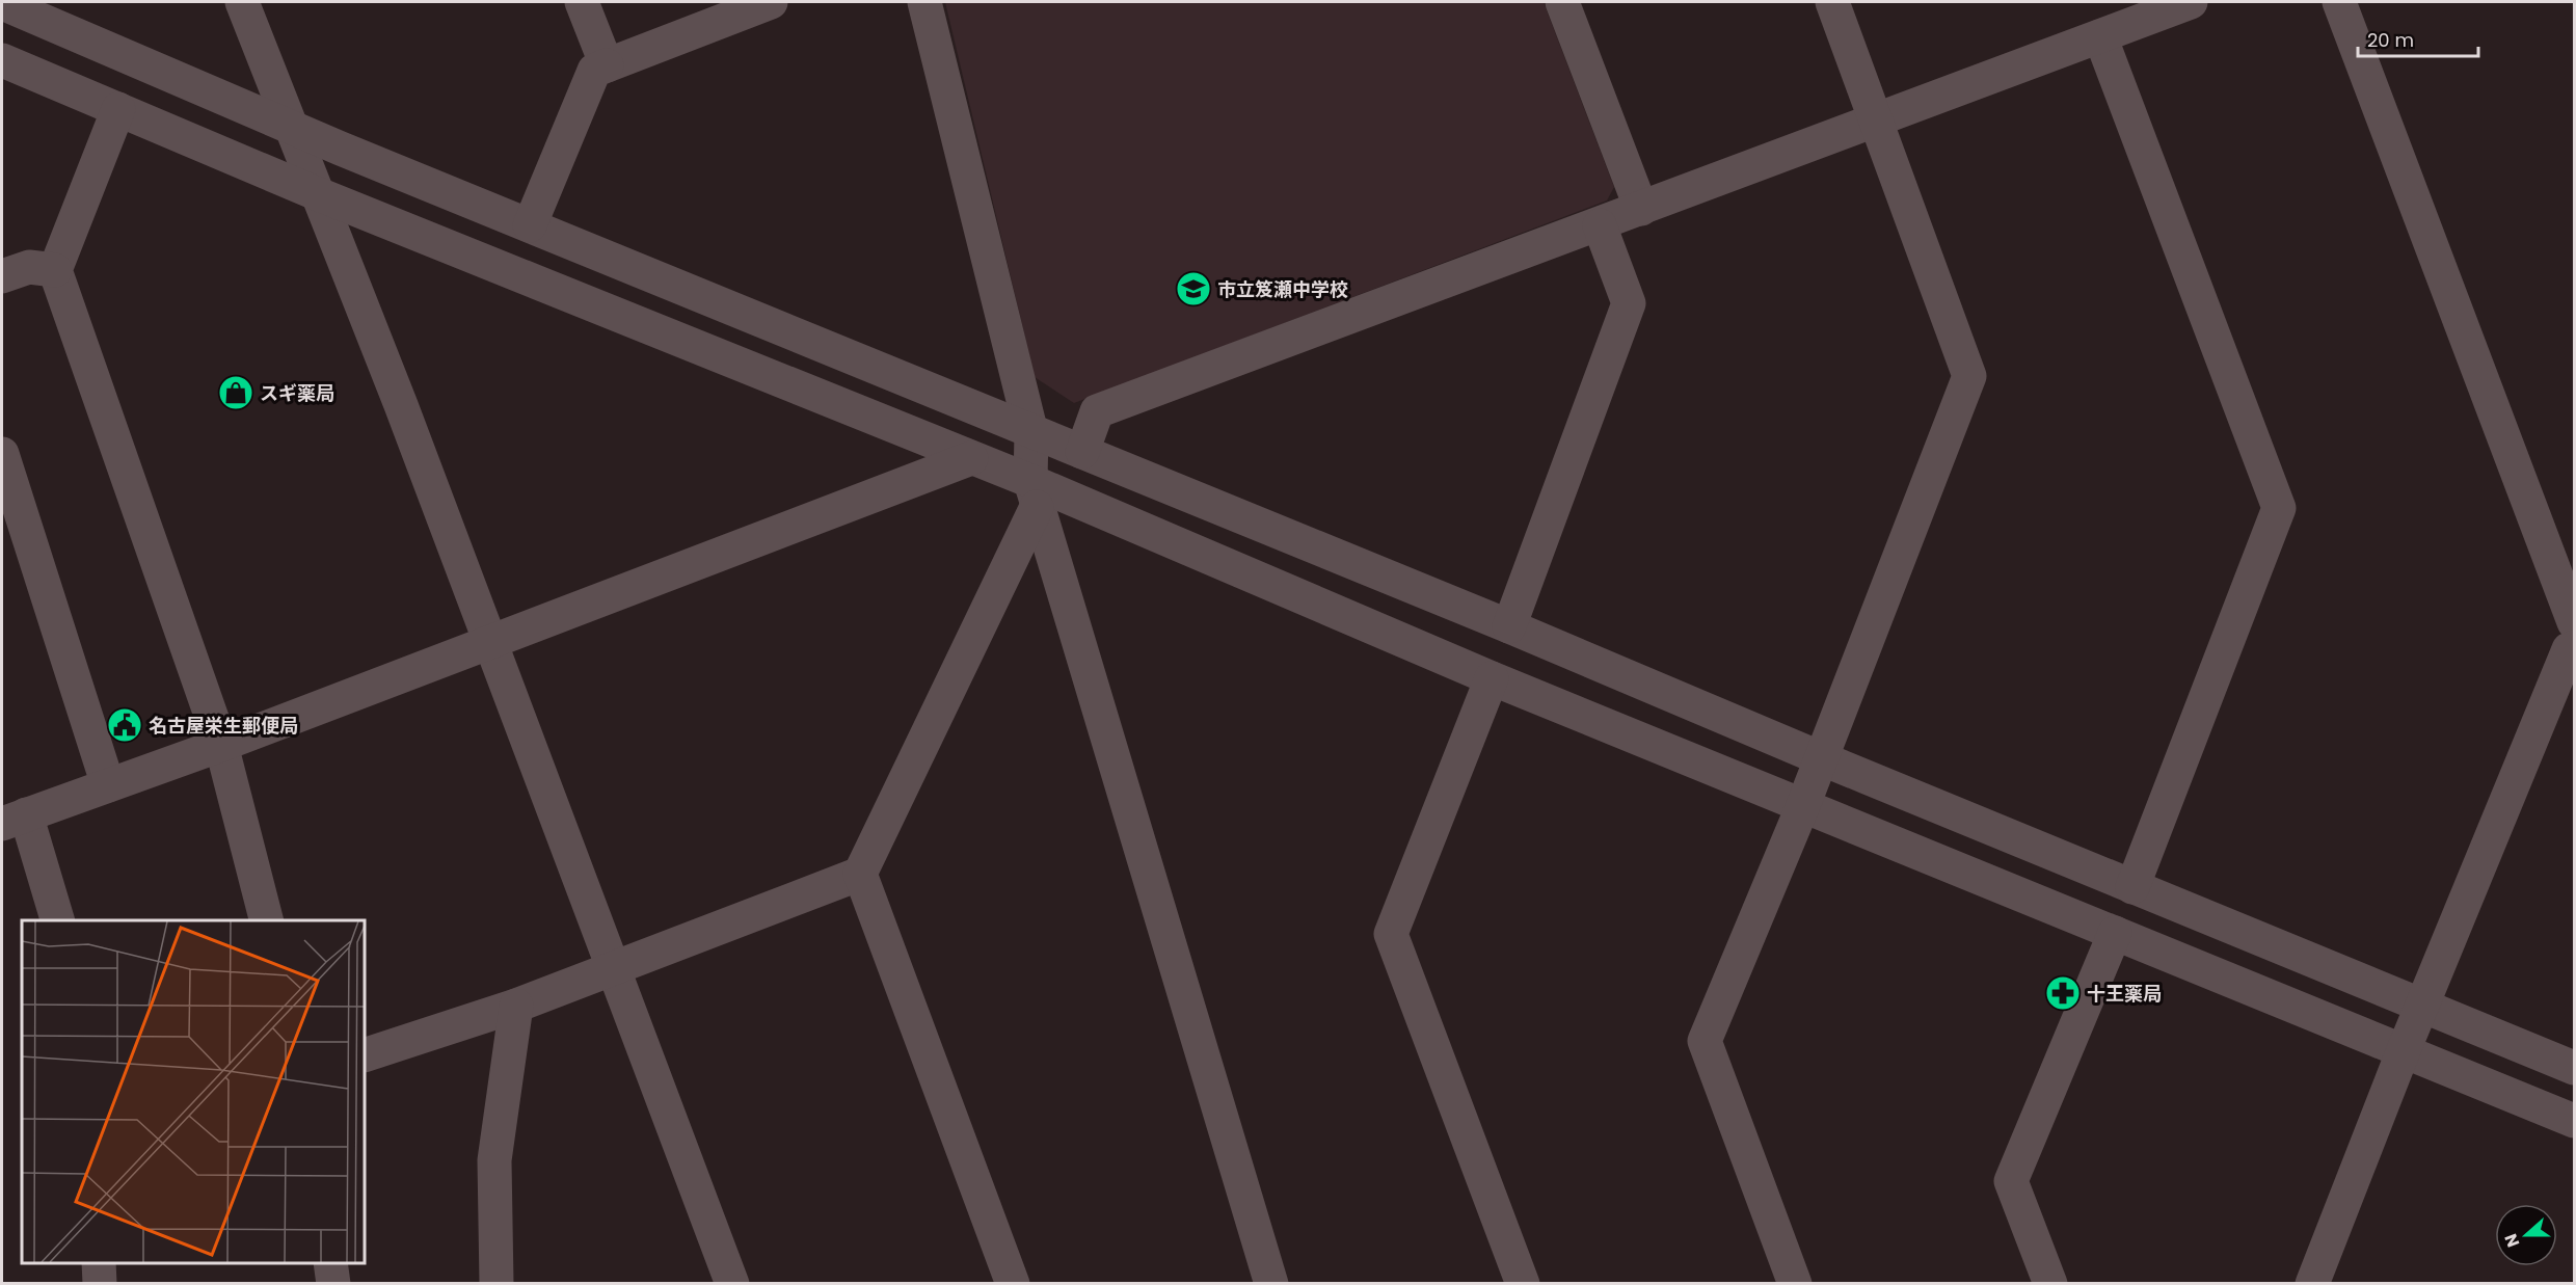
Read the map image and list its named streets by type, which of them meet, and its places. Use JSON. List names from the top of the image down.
{
  "places": {
    "school or university": ["市立笈瀬中学校"],
    "shop": ["スギ薬局"],
    "public building": ["名古屋栄生郵便局"],
    "pharmacy": ["十王薬局"]
  },
  "scale_bar": "20 m",
  "north": "left"
}
